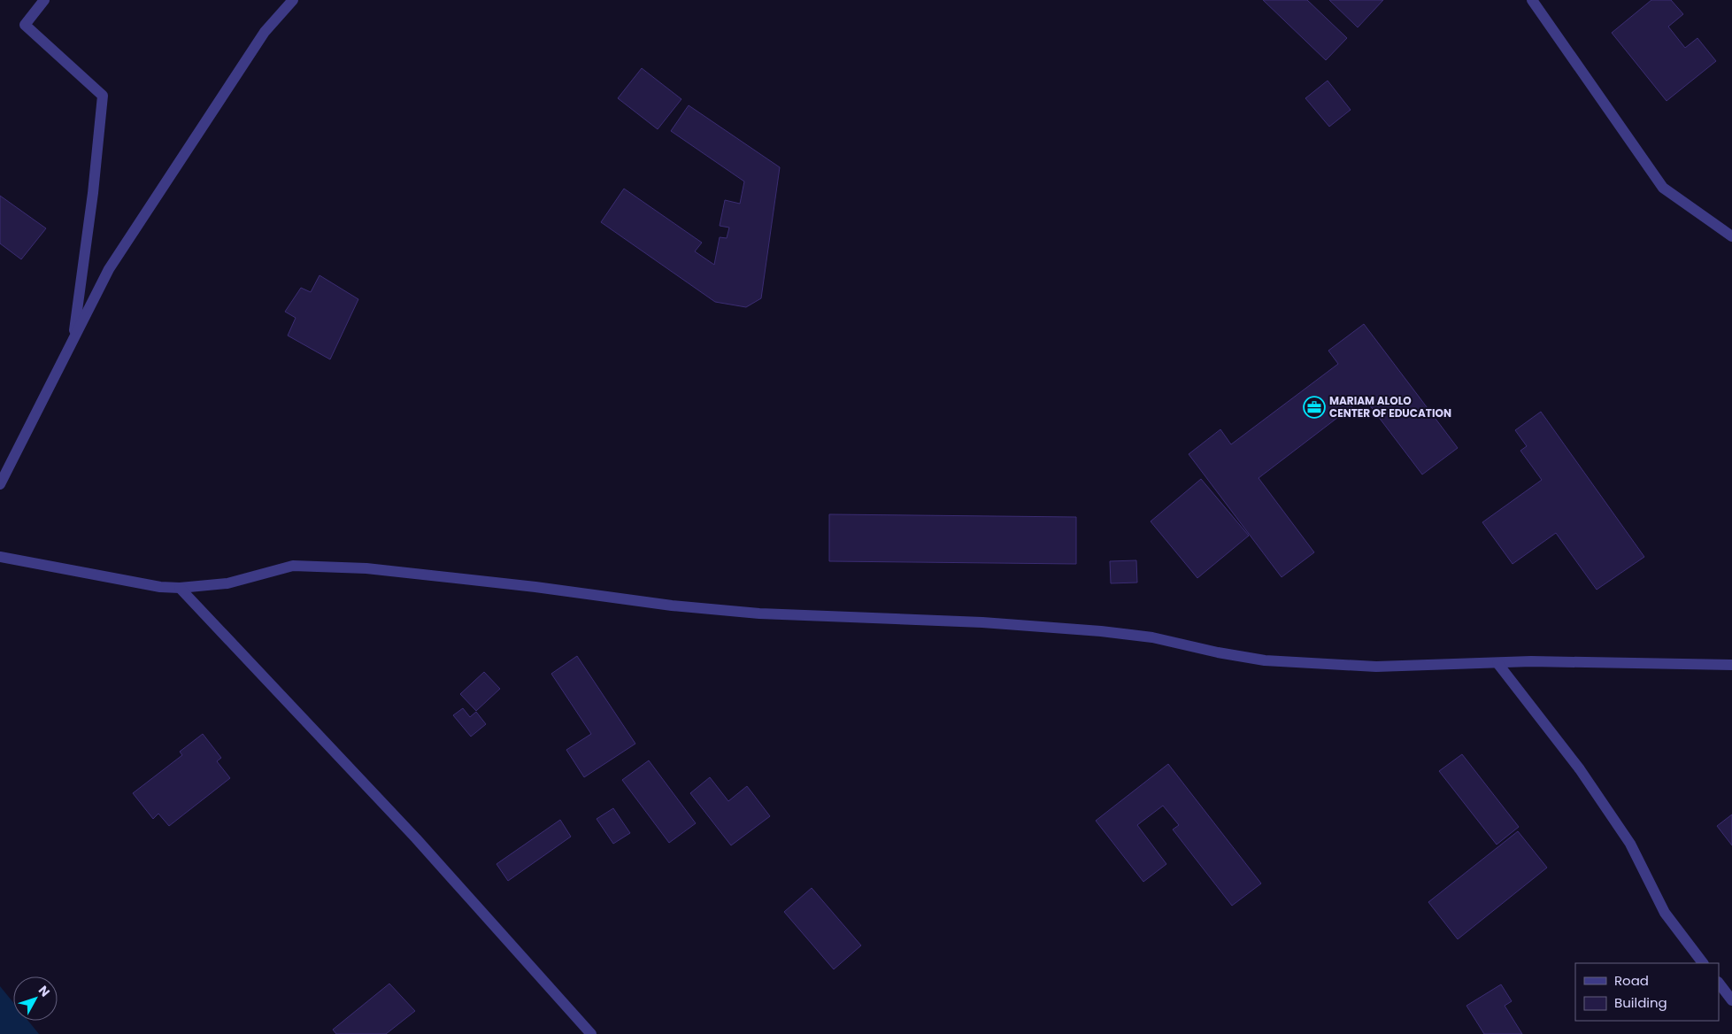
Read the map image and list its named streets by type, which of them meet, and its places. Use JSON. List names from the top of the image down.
{
  "places": {
    "office": ["MARIAM ALOLO CENTER OF EDUCATION"]
  },
  "legend": ["Road", "Building"],
  "north": "top right"
}
